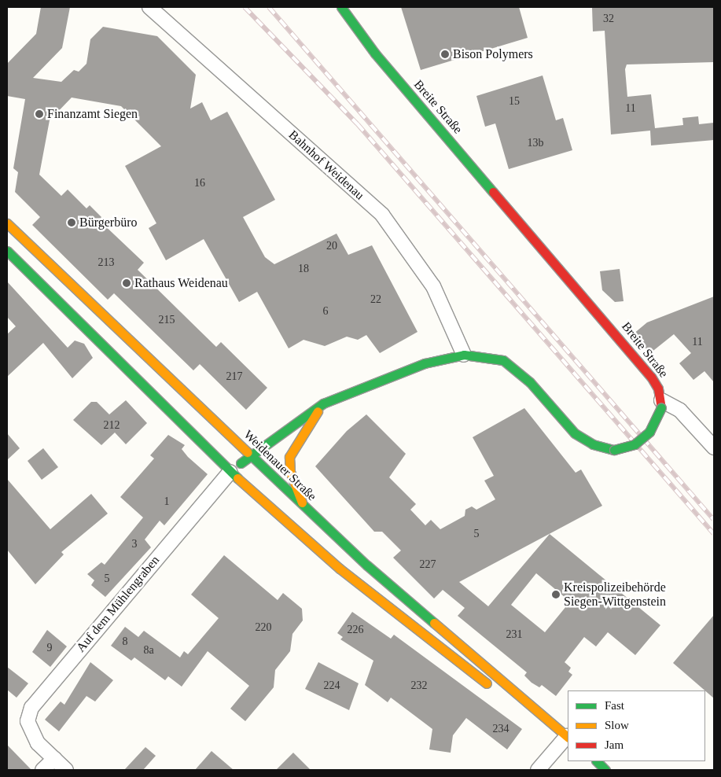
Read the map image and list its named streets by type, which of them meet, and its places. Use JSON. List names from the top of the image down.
{
  "streets": {
    "main road": ["Breite Straße", "Weidenauer Straße"],
    "street": ["Bahnhof Weidenau", "Auf dem Mühlengraben"]
  },
  "crossings": [
    ["Weidenauer Straße", "Auf dem Mühlengraben"]
  ],
  "places": [
    "Bison Polymers",
    "Finanzamt Siegen",
    "Bürgerbüro",
    "Rathaus Weidenau",
    "Kreispolizeibehörde Siegen-Wittgenstein"
  ],
  "house_numbers": [
    "32",
    "15",
    "11",
    "13b",
    "16",
    "20",
    "213",
    "18",
    "22",
    "6",
    "215",
    "11",
    "217",
    "212",
    "1",
    "5",
    "3",
    "227",
    "5",
    "220",
    "226",
    "231",
    "8",
    "9",
    "8a",
    "224",
    "232",
    "234"
  ],
  "legend": ["Fast", "Slow", "Jam"]
}
